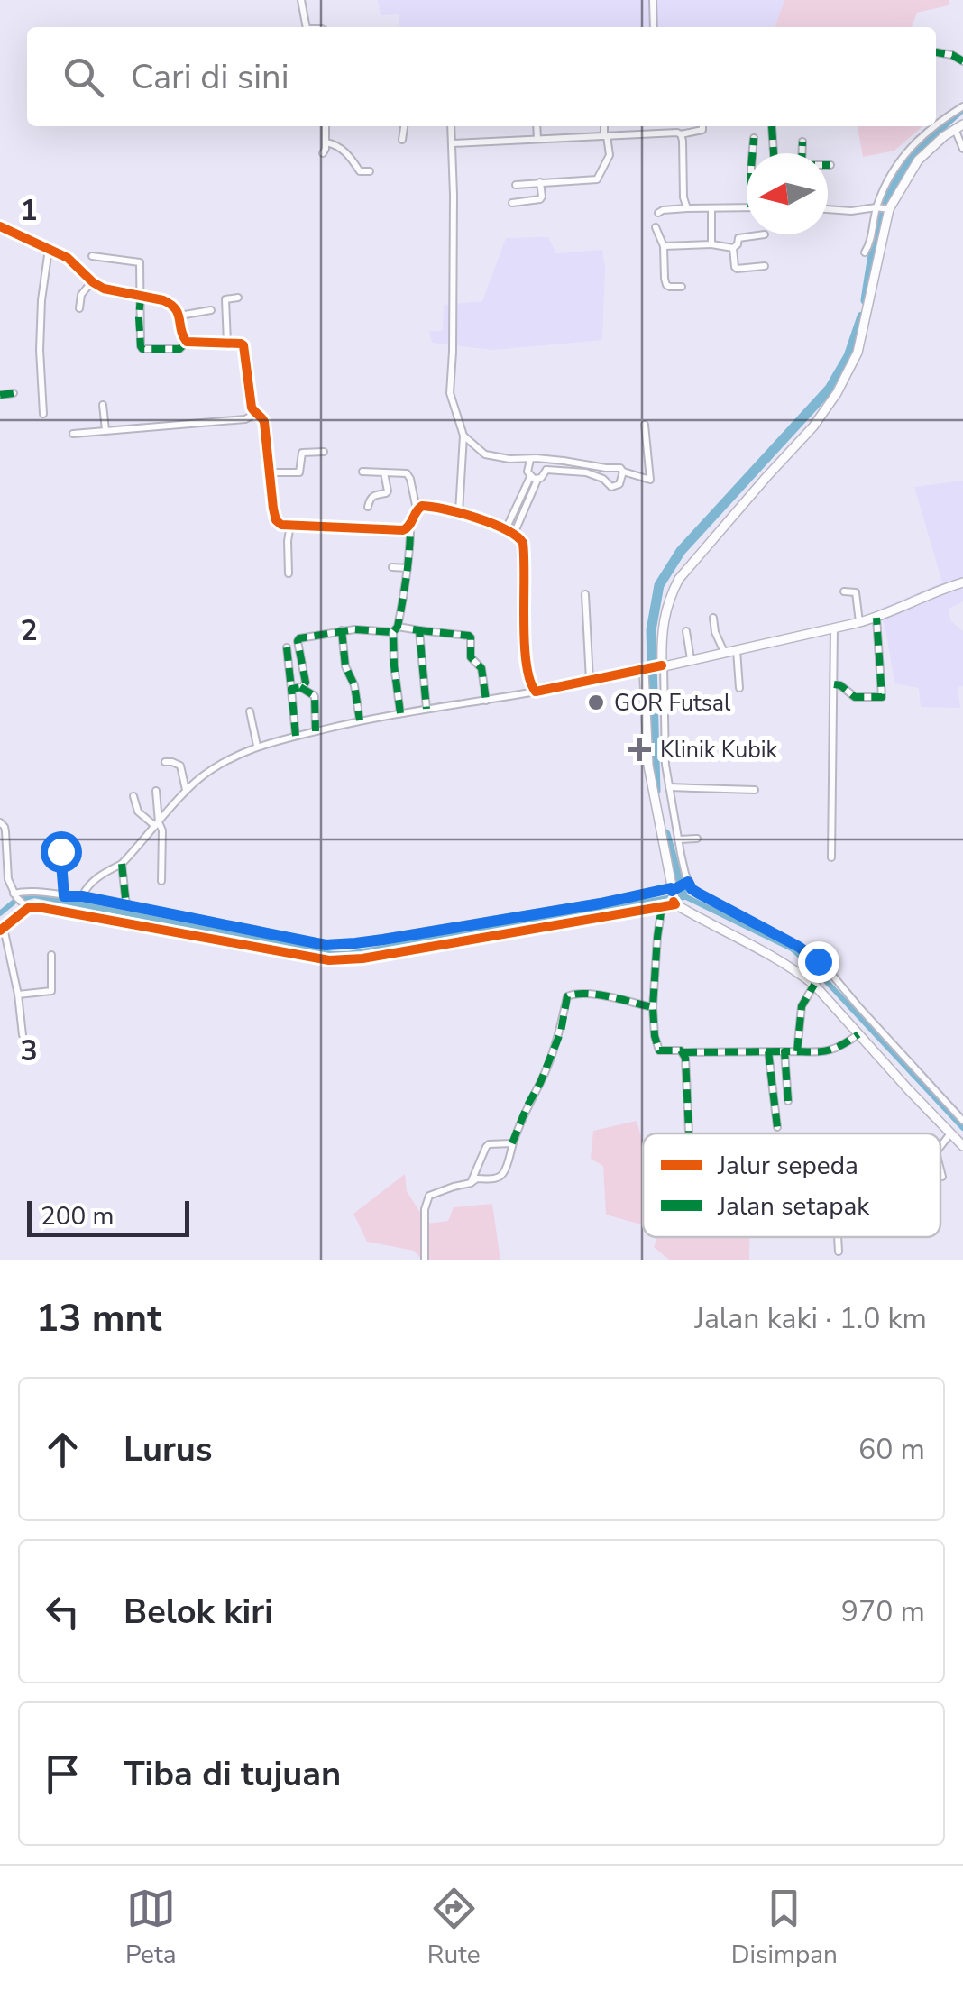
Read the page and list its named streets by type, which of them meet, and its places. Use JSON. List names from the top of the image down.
{
  "places": {
    "other": ["GOR Futsal"],
    "health": ["Klinik Kubik"]
  },
  "legend": ["Jalur sepeda", "Jalan setapak"],
  "scale_bar": "200 m",
  "north": "left",
  "page": {
    "search": "Cari di sini",
    "scale": "200 m",
    "heading": ["13 mnt", "Jalan kaki · 1.0 km"],
    "list": [
      ["Lurus", "60 m"],
      ["Belok kiri", "970 m"],
      "Tiba di tujuan"
    ],
    "nav": ["Peta", "Rute", "Disimpan"]
  },
  "grid": {
    "rows": ["1", "2", "3"]
  }
}
